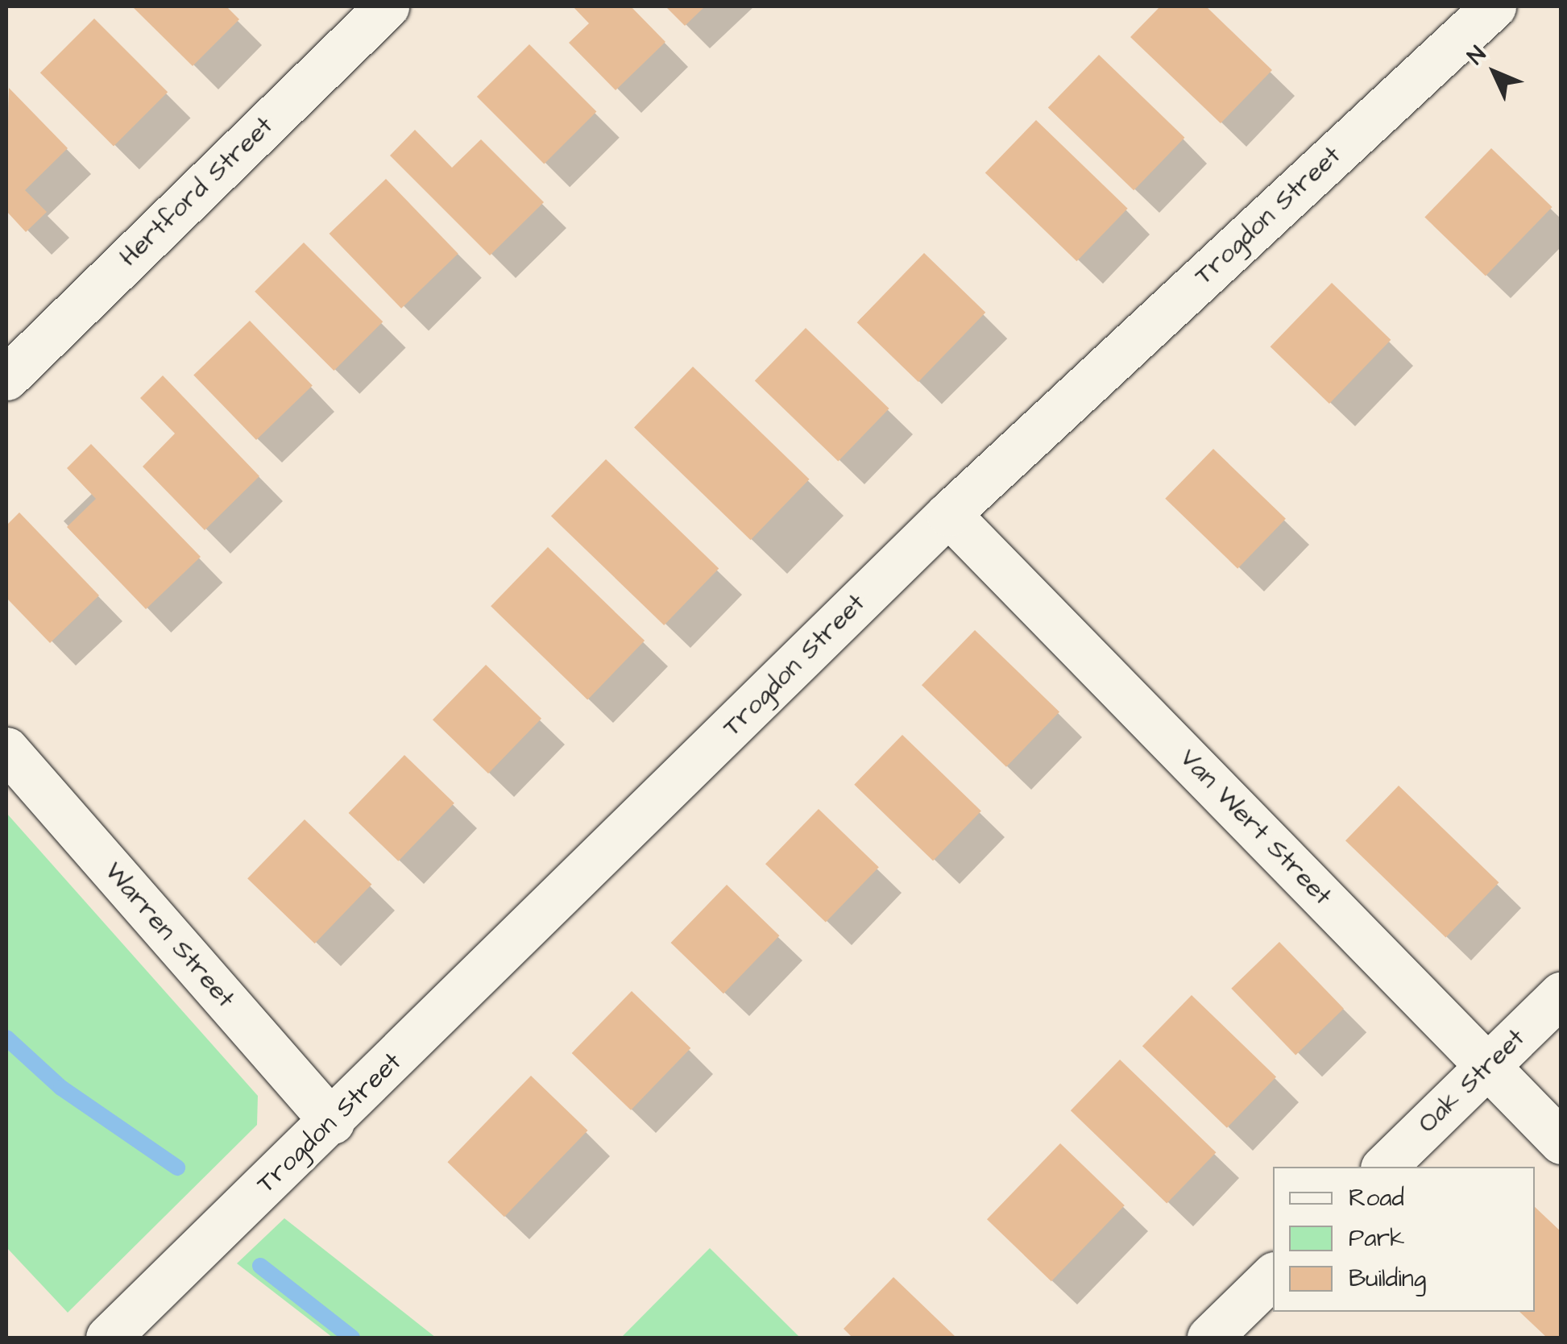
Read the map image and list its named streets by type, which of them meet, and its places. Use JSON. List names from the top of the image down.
{
  "streets": {
    "street": [
      "Hertford Street",
      "Trogdon Street",
      "Van Wert Street",
      "Warren Street",
      "Oak Street"
    ]
  },
  "crossings": [
    ["Trogdon Street", "Van Wert Street"],
    ["Trogdon Street", "Warren Street"],
    ["Van Wert Street", "Oak Street"]
  ],
  "legend": ["Road", "Park", "Building"],
  "north": "top left"
}
